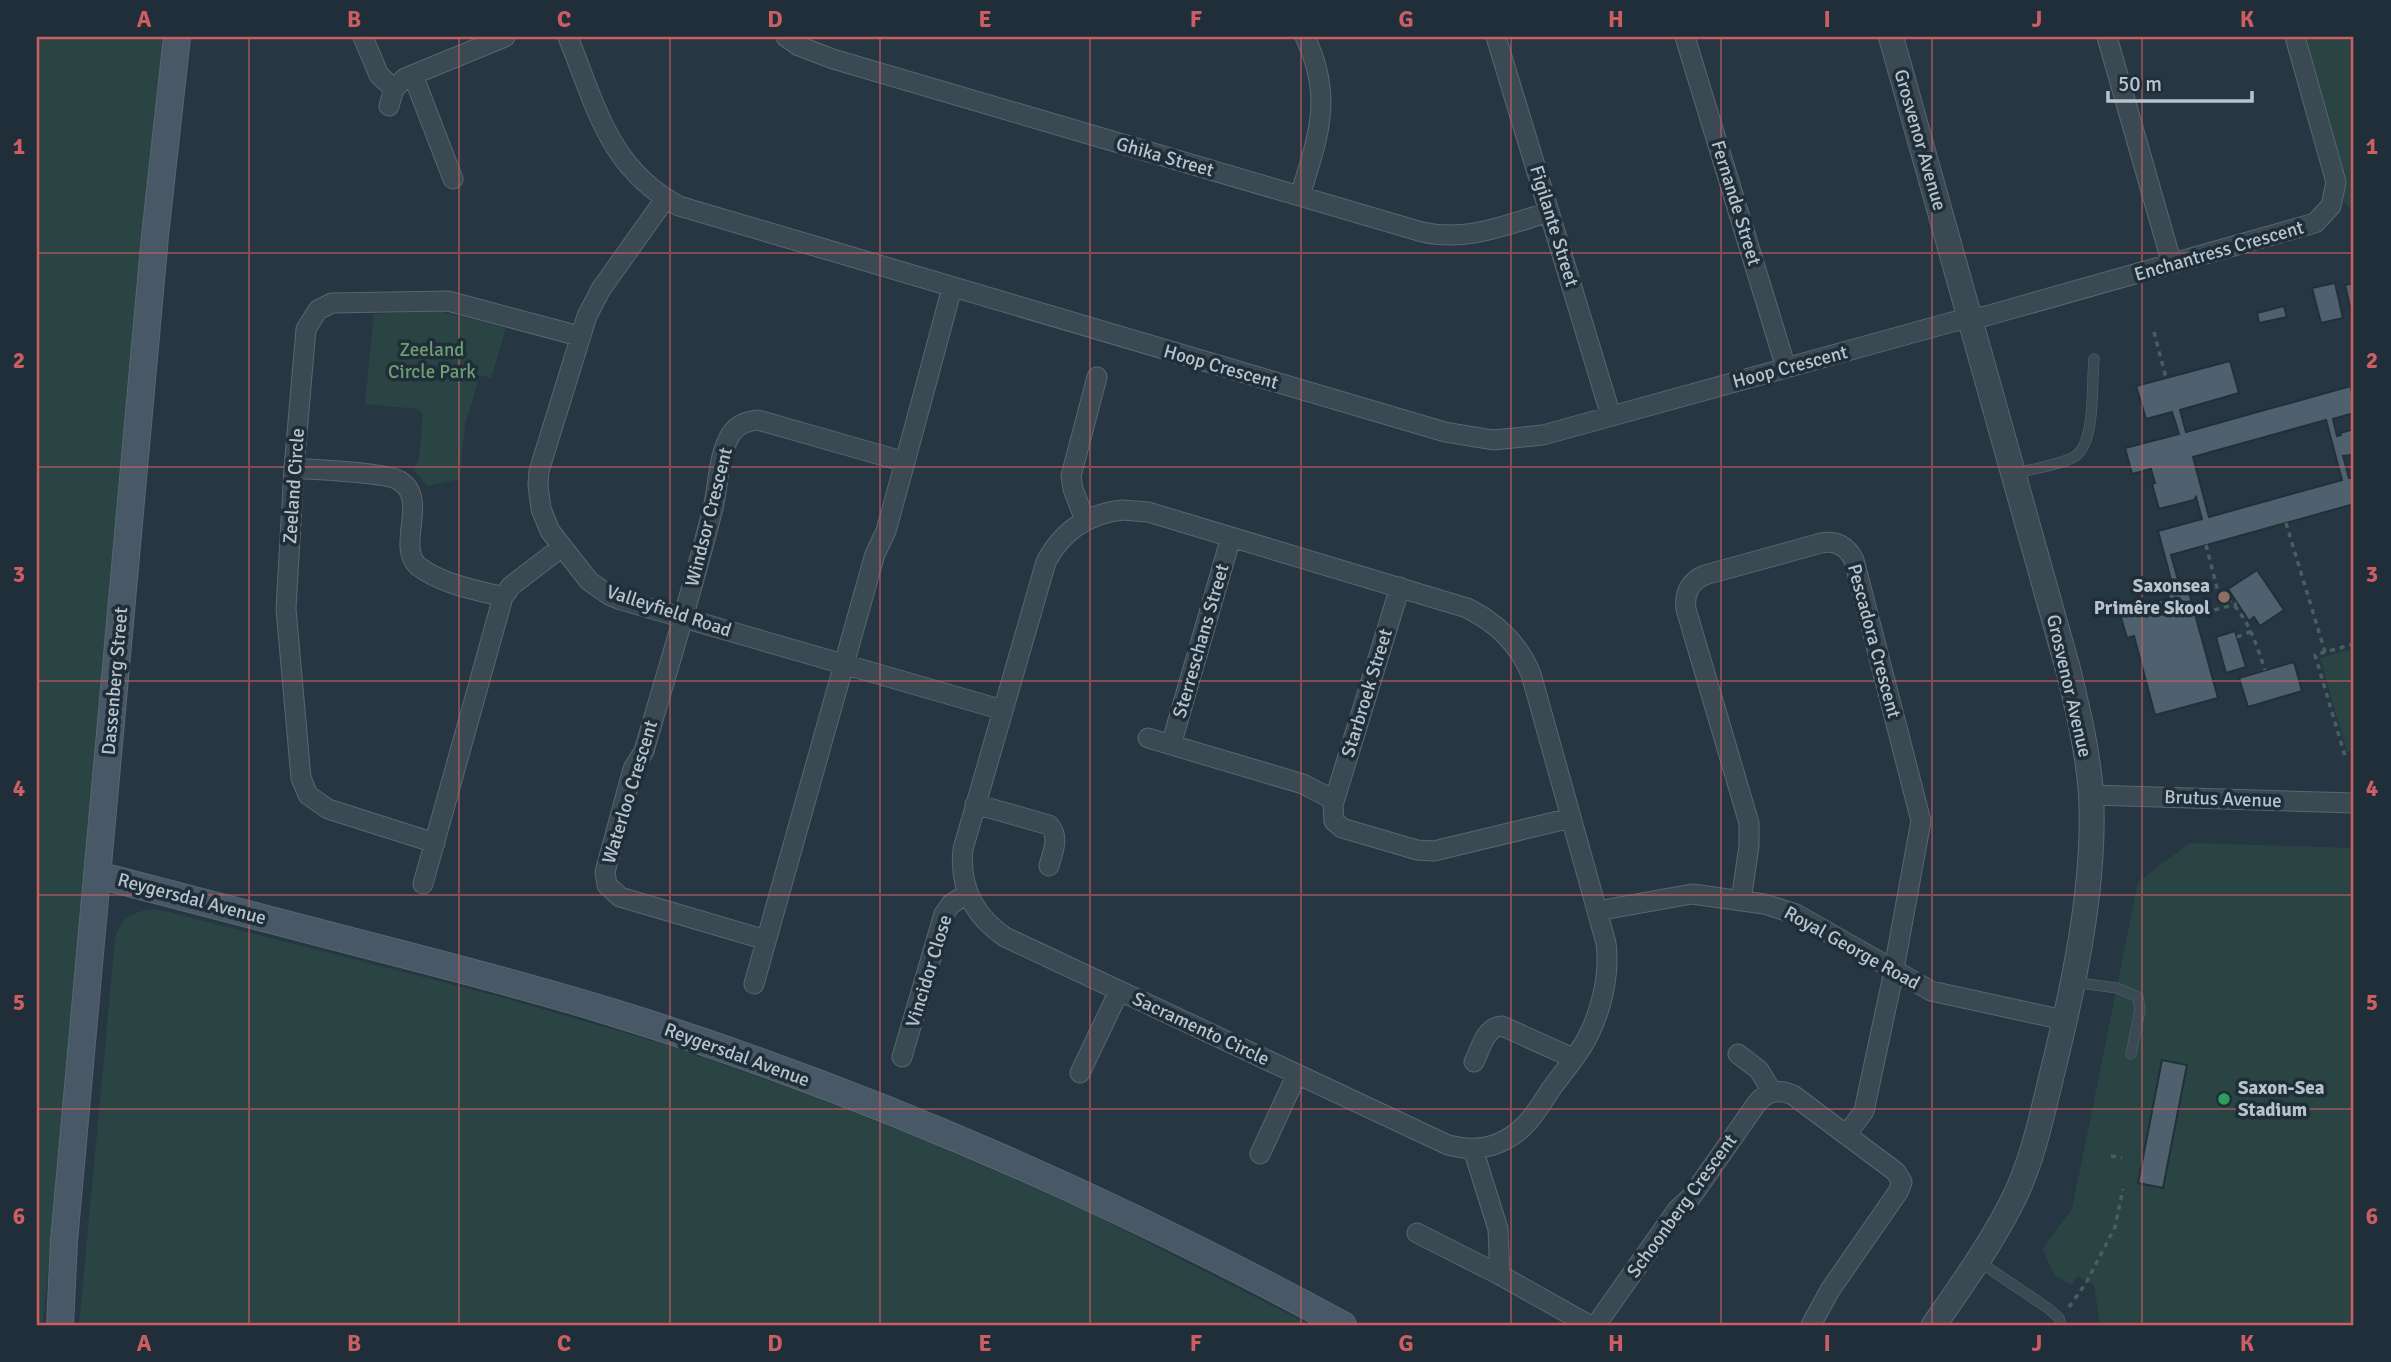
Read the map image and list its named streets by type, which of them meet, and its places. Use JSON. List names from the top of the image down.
{
  "streets": {
    "main road": ["Dassenberg Street", "Reygersdal Avenue"],
    "street": [
      "Grosvenor Avenue",
      "Ghika Street",
      "Fernande Street",
      "Figilante Street",
      "Enchantress Crescent",
      "Hoop Crescent",
      "Zeeland Circle",
      "Windsor Crescent",
      "Valleyfield Road",
      "Sterreschans Street",
      "Pescadora Crescent",
      "Starbroek Street",
      "Waterloo Crescent",
      "Brutus Avenue",
      "Royal George Road",
      "Vincidor Close",
      "Sacramento Circle",
      "Schoonberg Crescent"
    ]
  },
  "crossings": [
    ["Grosvenor Avenue", "Enchantress Crescent"],
    ["Grosvenor Avenue", "Hoop Crescent"],
    ["Grosvenor Avenue", "Brutus Avenue"],
    ["Grosvenor Avenue", "Royal George Road"],
    ["Ghika Street", "Figilante Street"],
    ["Fernande Street", "Hoop Crescent"],
    ["Figilante Street", "Hoop Crescent"],
    ["Enchantress Crescent", "Hoop Crescent"],
    ["Hoop Crescent", "Valleyfield Road"],
    ["Zeeland Circle", "Valleyfield Road"],
    ["Windsor Crescent", "Valleyfield Road"],
    ["Windsor Crescent", "Waterloo Crescent"],
    ["Valleyfield Road", "Waterloo Crescent"],
    ["Valleyfield Road", "Sacramento Circle"],
    ["Sterreschans Street", "Starbroek Street"],
    ["Sterreschans Street", "Sacramento Circle"],
    ["Pescadora Crescent", "Royal George Road"],
    ["Dassenberg Street", "Reygersdal Avenue"],
    ["Starbroek Street", "Sacramento Circle"],
    ["Royal George Road", "Sacramento Circle"],
    ["Vincidor Close", "Sacramento Circle"]
  ],
  "parks": ["Zeeland Circle Park"],
  "places": ["Saxonsea Primêre Skool", "Saxon-Sea Stadium"],
  "scale_bar": "50 m",
  "grid": {
    "columns": [
      "A",
      "B",
      "C",
      "D",
      "E",
      "F",
      "G",
      "H",
      "I",
      "J",
      "K"
    ],
    "rows": [
      "1",
      "2",
      "3",
      "4",
      "5",
      "6"
    ]
  }
}
